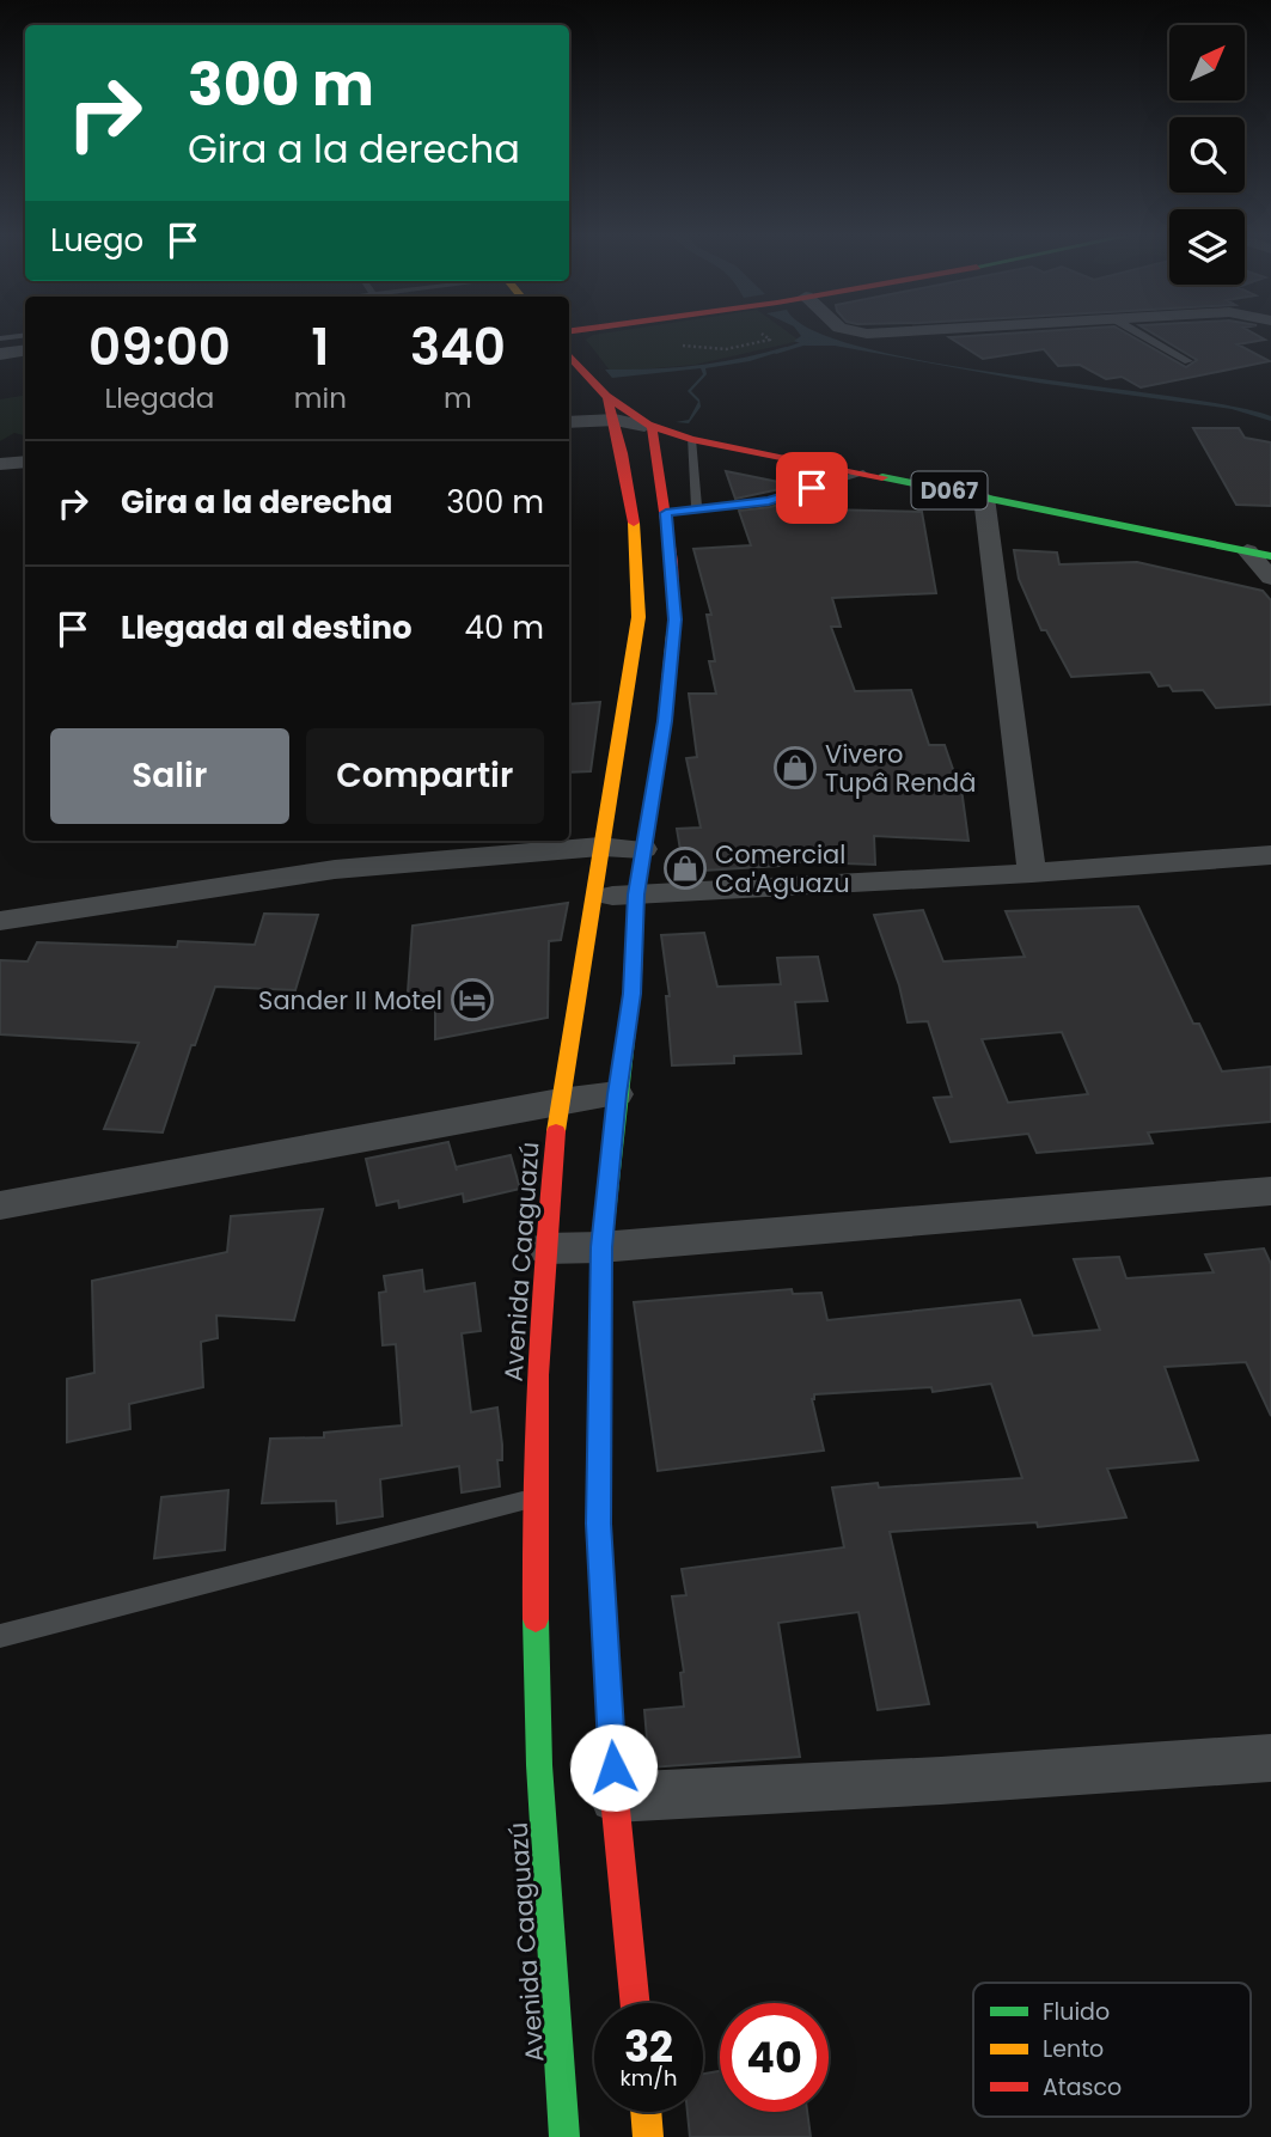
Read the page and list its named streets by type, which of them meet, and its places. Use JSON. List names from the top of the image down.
{
  "streets": {
    "street": ["D067", "Avenida Caaguazú"]
  },
  "crossings": [
    ["D067", "Avenida Caaguazú"]
  ],
  "places": {
    "shop": ["Vivero Tupâ Rendâ", "Comercial Ca'Aguazu"],
    "hotel": ["Sander II Motel"]
  },
  "legend": ["Fluido", "Lento", "Atasco"],
  "north": "top right",
  "page": {
    "turn": ["300 m", "Gira a la derecha"],
    "then": "Luego",
    "eta": [
      "09:00",
      "Llegada",
      "1",
      "min",
      "340",
      "m"
    ],
    "list": [
      {
        "name": "Gira a la derecha",
        "value": "300 m"
      },
      {
        "name": "Llegada al destino",
        "value": "40 m"
      }
    ],
    "buttons": ["Salir", "Compartir"],
    "speed": "32 km/h",
    "limit": "40"
  }
}
